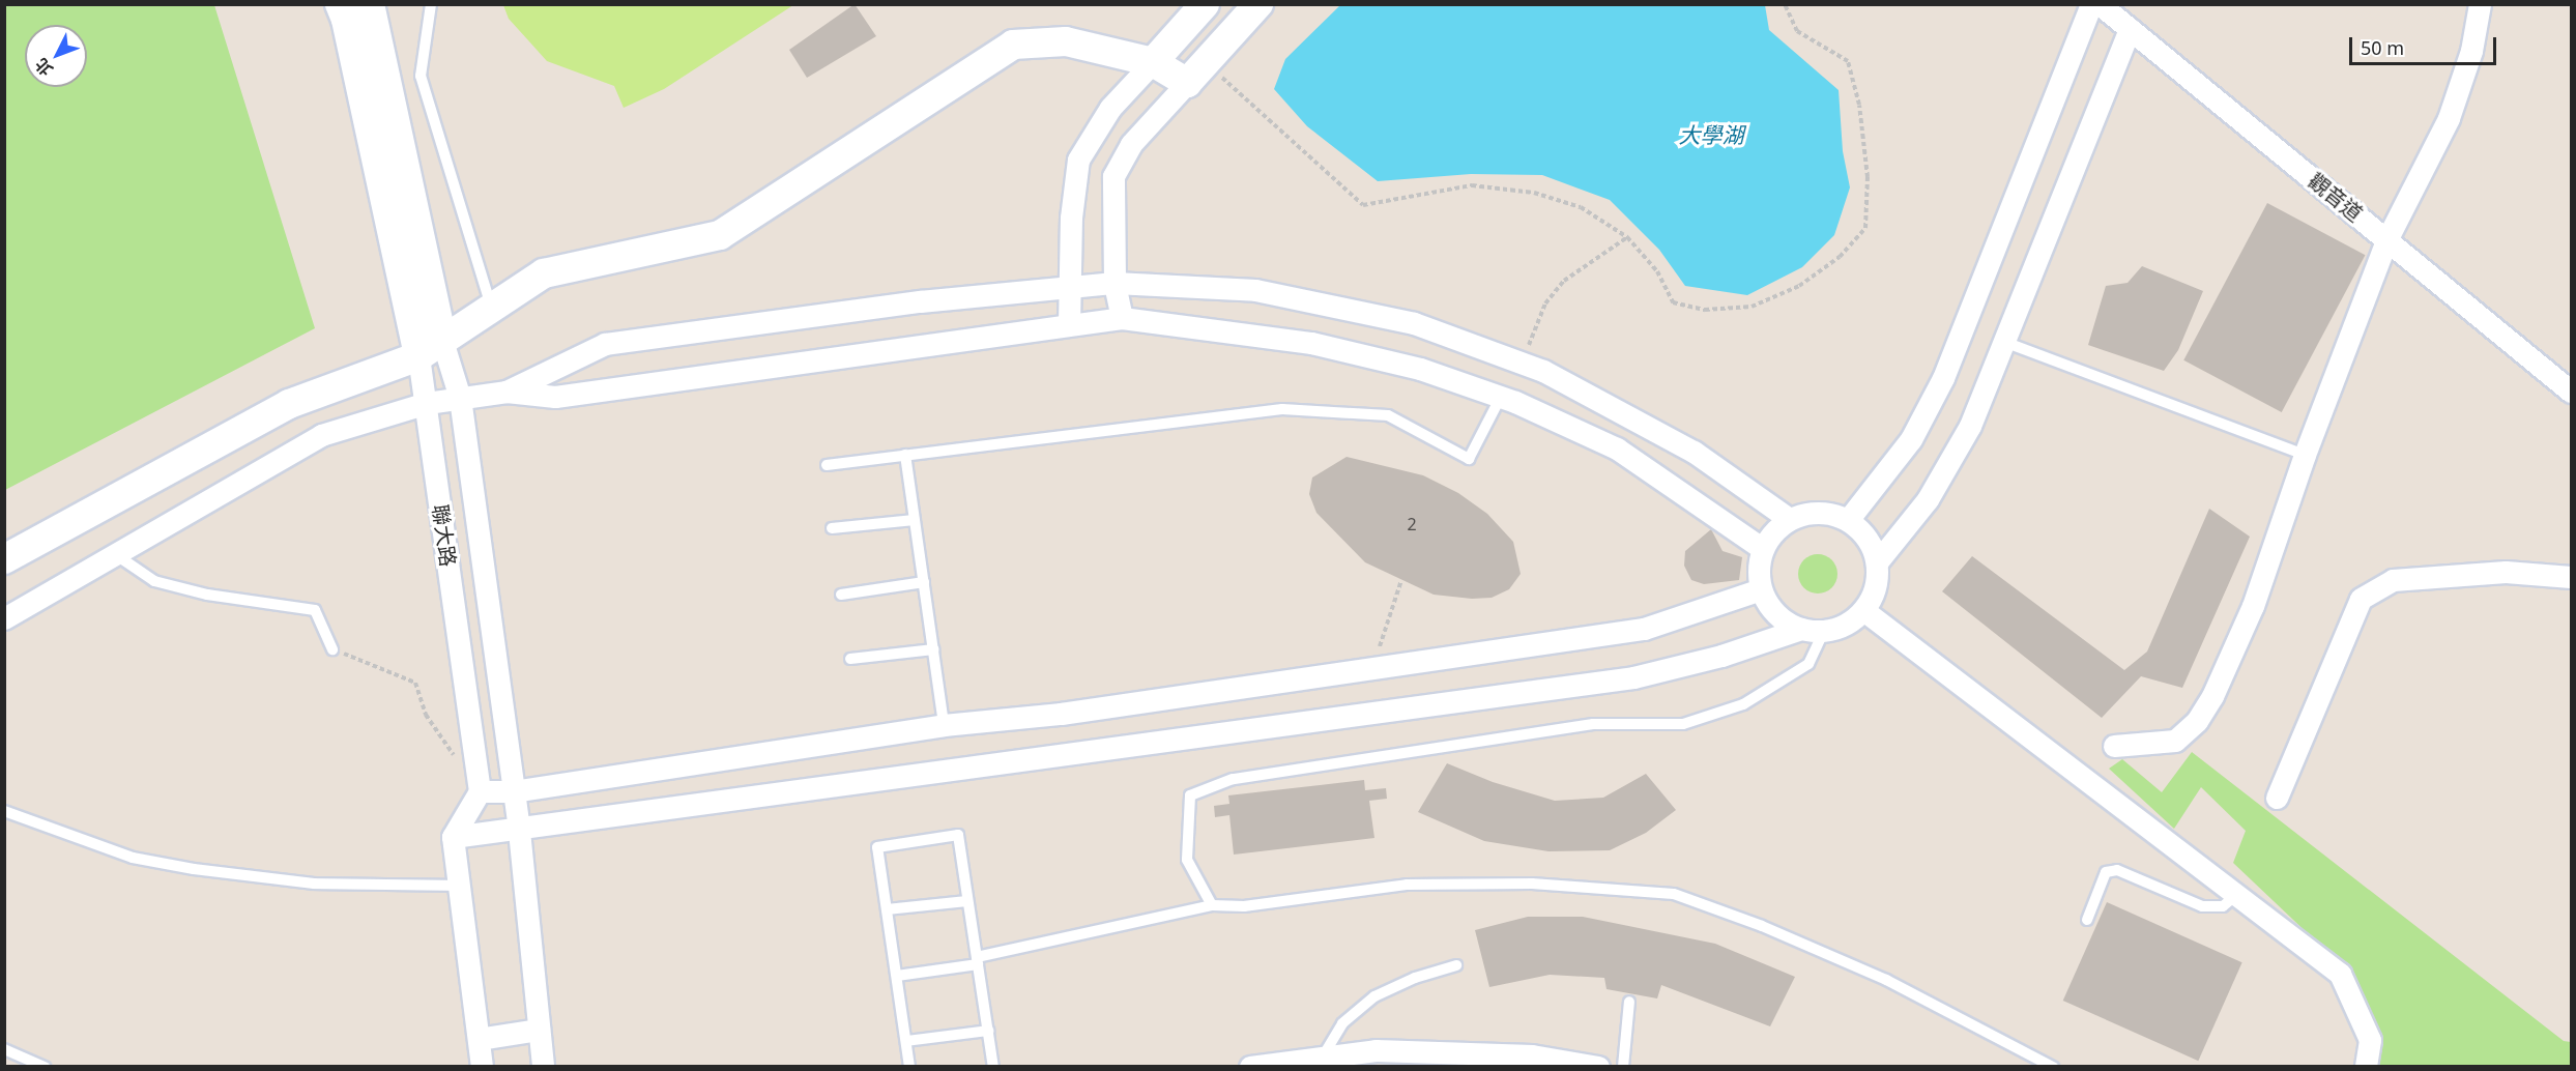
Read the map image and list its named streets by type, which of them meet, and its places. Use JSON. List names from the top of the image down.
{
  "streets": {
    "street": ["觀音道", "聯大路"]
  },
  "water": ["大學湖"],
  "house_numbers": ["2"],
  "scale_bar": "50 m",
  "north": "bottom left"
}
